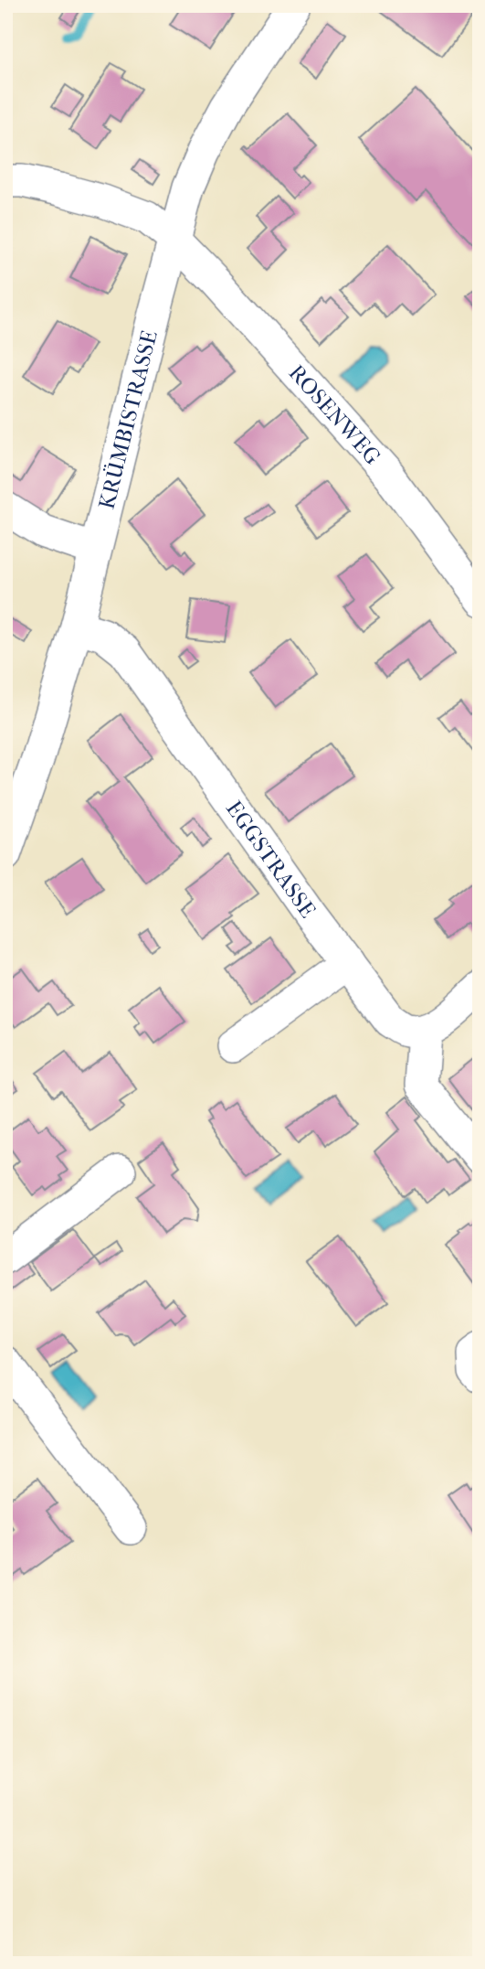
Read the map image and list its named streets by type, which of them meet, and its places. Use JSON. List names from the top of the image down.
{
  "streets": {
    "street": ["ROSENWEG", "KRÜMBISTRASSE", "EGGSTRASSE"]
  },
  "crossings": [
    ["ROSENWEG", "KRÜMBISTRASSE"],
    ["KRÜMBISTRASSE", "EGGSTRASSE"]
  ]
}
